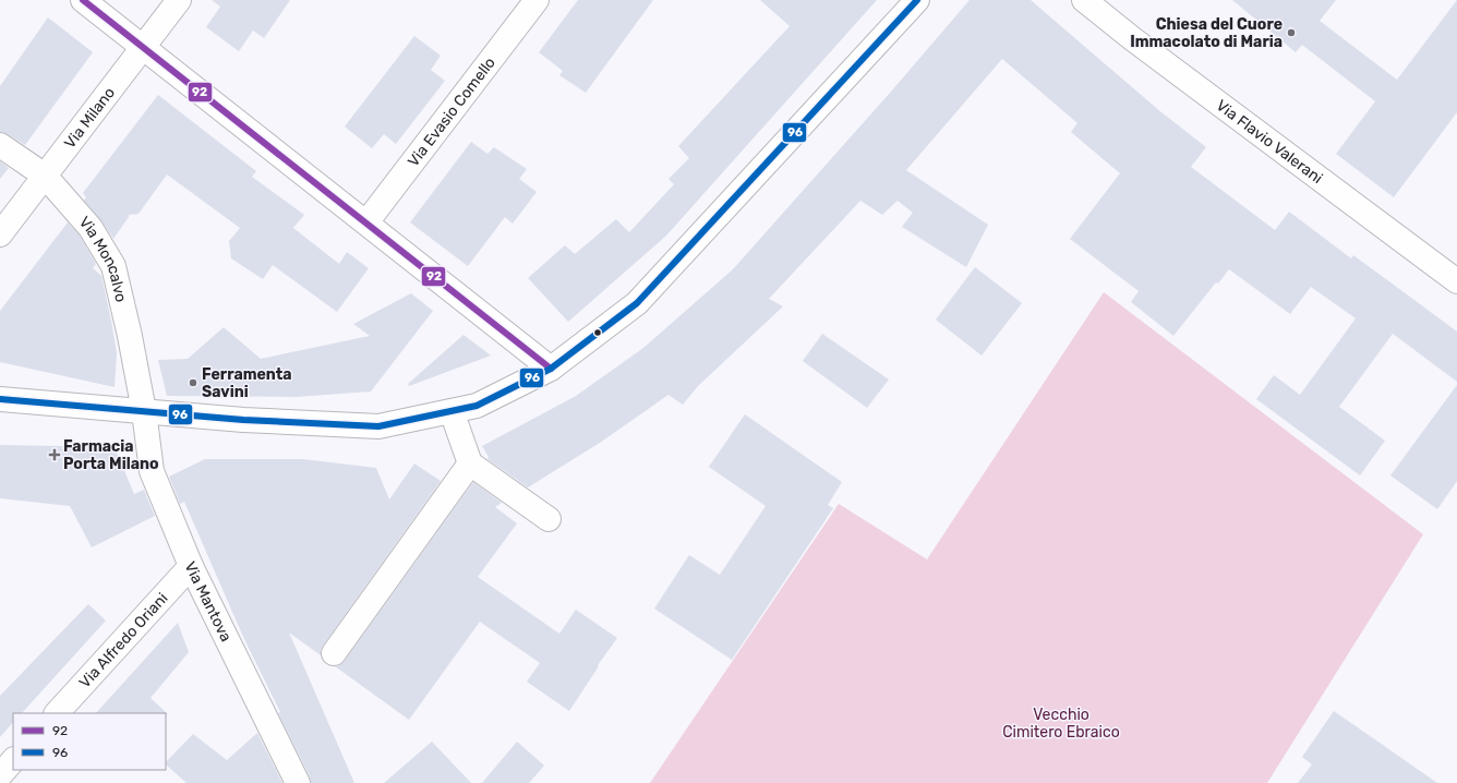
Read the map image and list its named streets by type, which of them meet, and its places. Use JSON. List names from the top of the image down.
{
  "streets": {
    "street": [
      "Via Evasio Comello",
      "Via Milano",
      "Via Flavio Valerani",
      "Via Moncalvo",
      "Via Mantova",
      "Via Alfredo Oriani"
    ]
  },
  "crossings": [
    ["Via Milano", "Via Moncalvo"],
    ["Via Moncalvo", "Via Mantova"],
    ["Via Mantova", "Via Alfredo Oriani"]
  ],
  "parks": ["Vecchio Cimitero Ebraico"],
  "places": {
    "other": ["Chiesa del Cuore Immacolato di Maria", "Ferramenta Savini"],
    "health": ["Farmacia Porta Milano"]
  },
  "lines": ["transit line 92", "transit line 96"],
  "legend": ["92", "96"]
}
